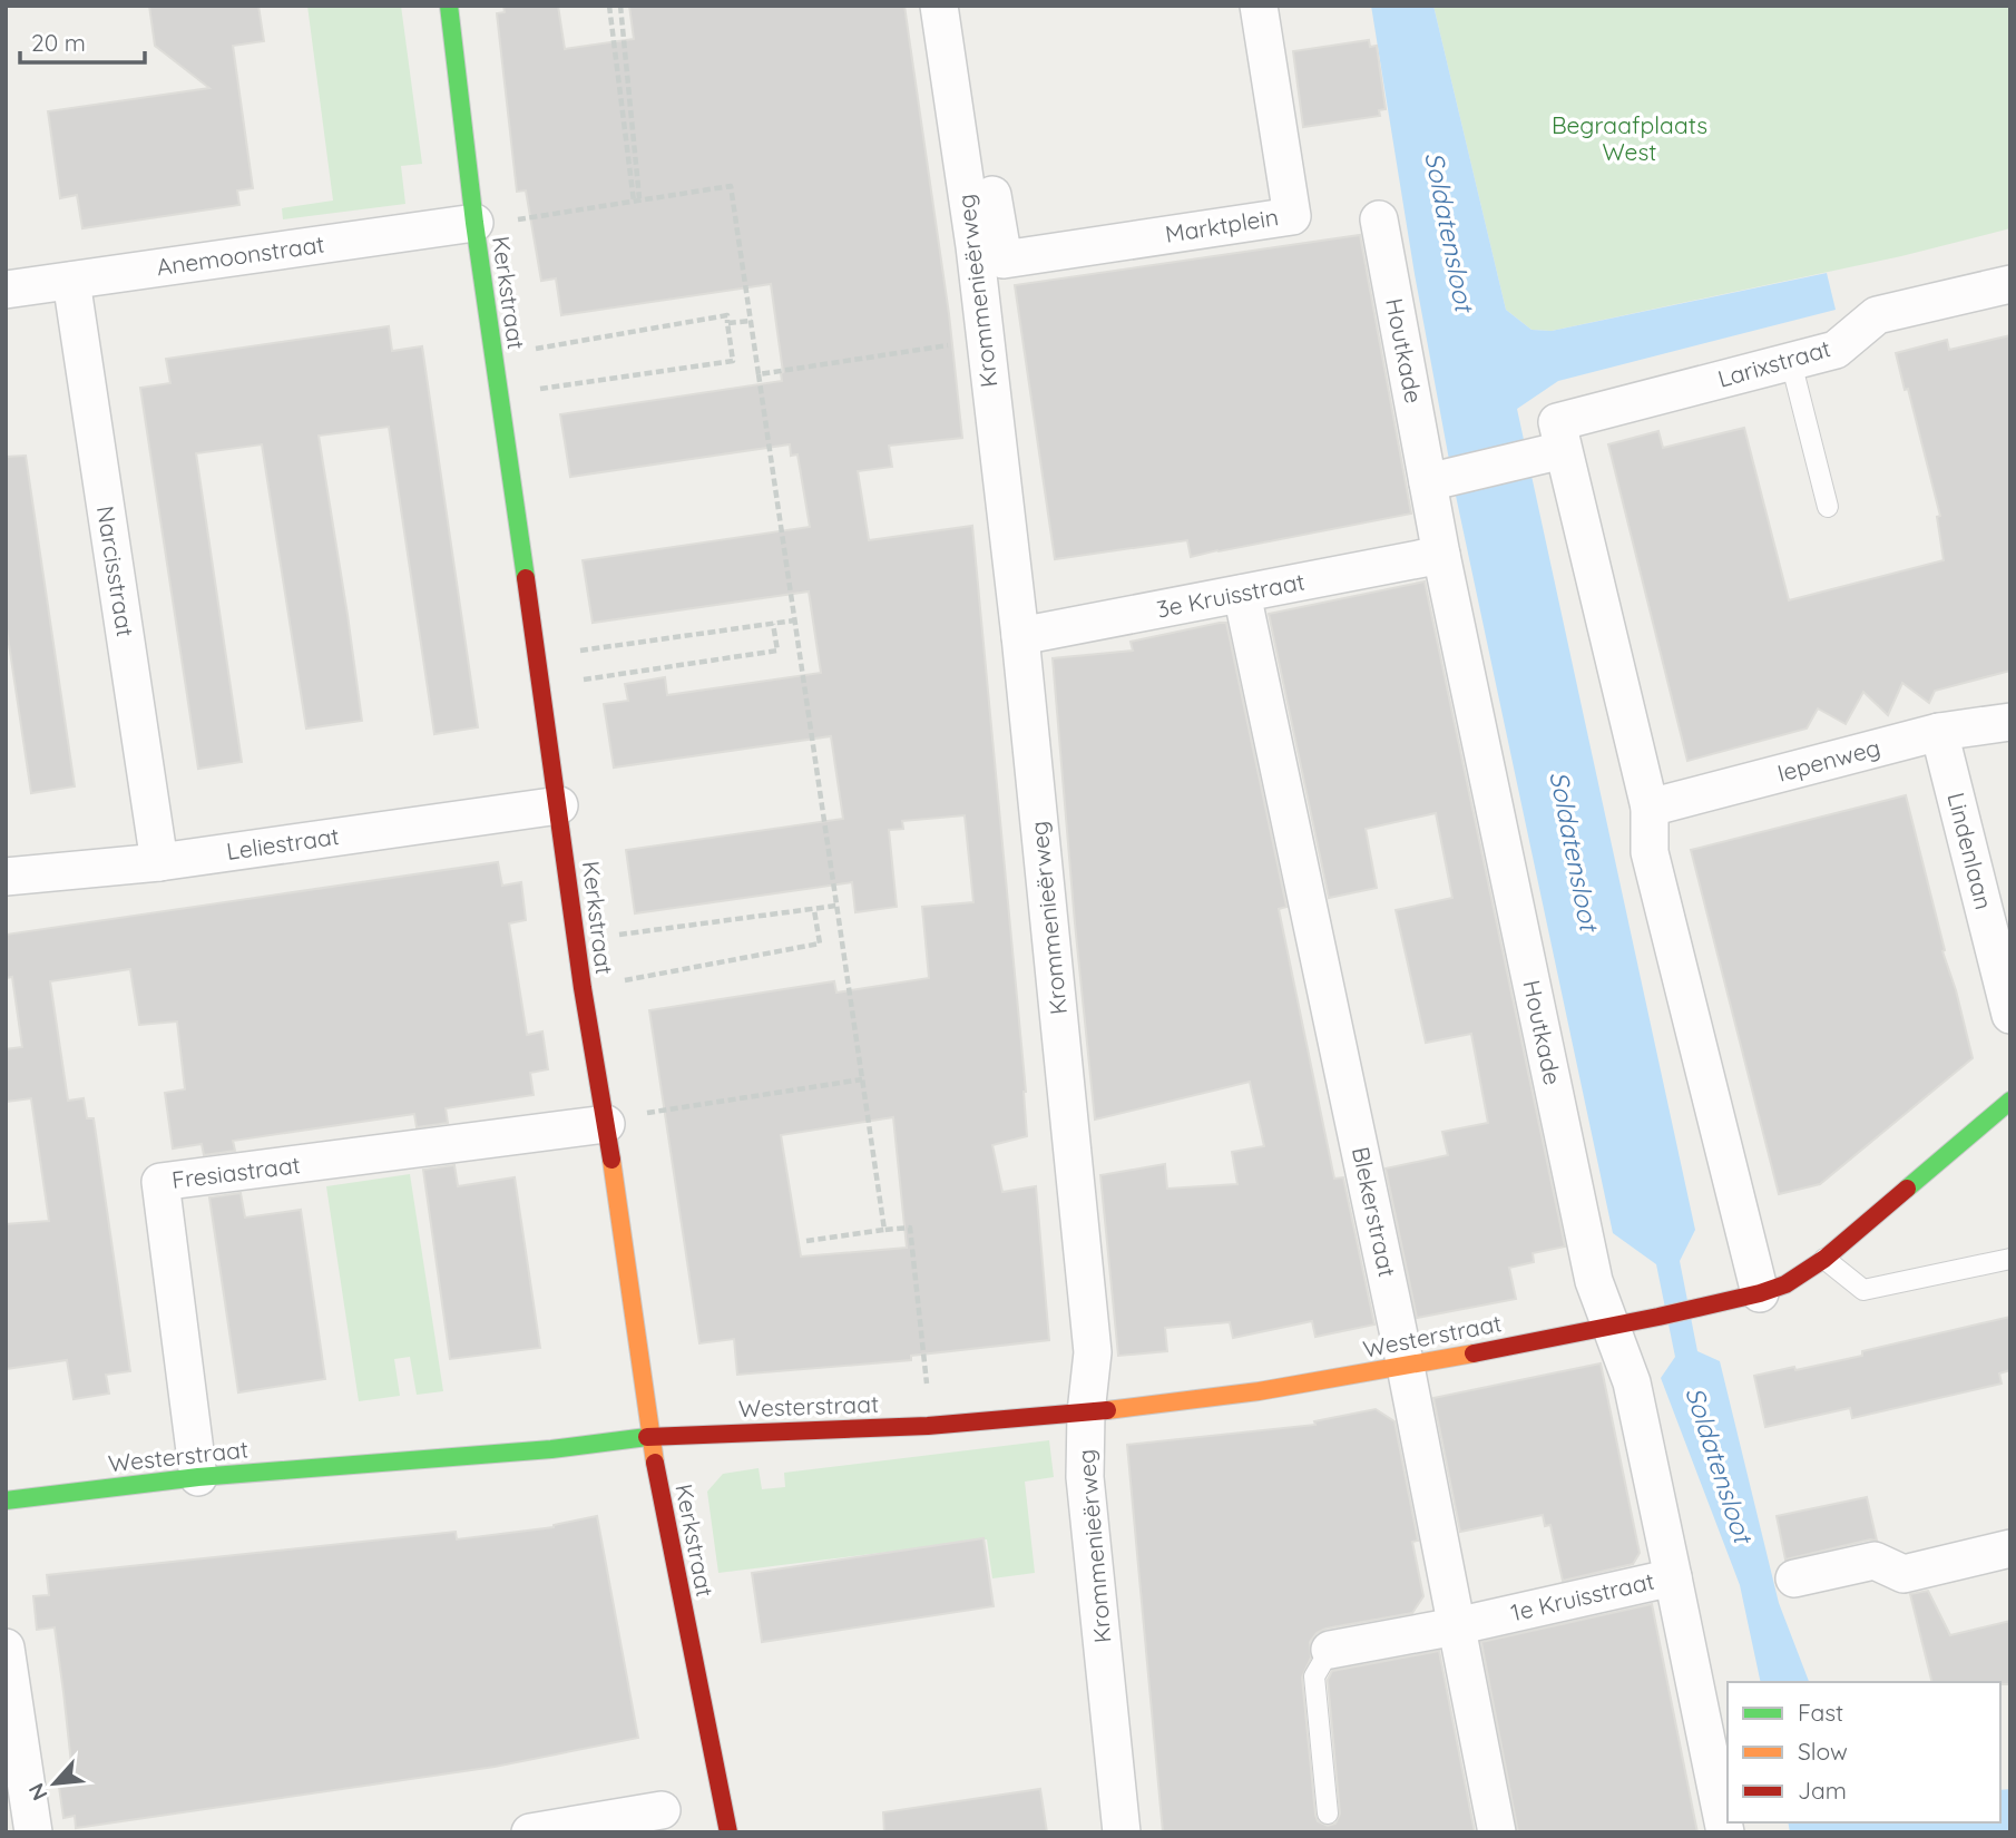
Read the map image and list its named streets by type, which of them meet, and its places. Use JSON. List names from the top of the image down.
{
  "streets": {
    "street": [
      "Marktplein",
      "Anemoonstraat",
      "Krommenieërweg",
      "Kerkstraat",
      "Houtkade",
      "Larixstraat",
      "Narcisstraat",
      "3e Kruisstraat",
      "Iepenweg",
      "Leliestraat",
      "Lindenlaan",
      "Fresiastraat",
      "Blekerstraat",
      "Westerstraat",
      "1e Kruisstraat"
    ]
  },
  "crossings": [
    ["Marktplein", "Krommenieërweg"],
    ["Anemoonstraat", "Kerkstraat"],
    ["Anemoonstraat", "Narcisstraat"],
    ["Krommenieërweg", "3e Kruisstraat"],
    ["Krommenieërweg", "Westerstraat"],
    ["Kerkstraat", "Leliestraat"],
    ["Kerkstraat", "Fresiastraat"],
    ["Kerkstraat", "Westerstraat"],
    ["Houtkade", "3e Kruisstraat"],
    ["Houtkade", "Westerstraat"],
    ["Houtkade", "1e Kruisstraat"],
    ["Narcisstraat", "Leliestraat"],
    ["3e Kruisstraat", "Blekerstraat"],
    ["Iepenweg", "Lindenlaan"],
    ["Fresiastraat", "Westerstraat"],
    ["Blekerstraat", "Westerstraat"],
    ["Blekerstraat", "1e Kruisstraat"]
  ],
  "water": ["Soldatensloot"],
  "parks": ["Begraafplaats West"],
  "legend": ["Fast", "Slow", "Jam"],
  "scale_bar": "20 m",
  "north": "bottom left"
}
